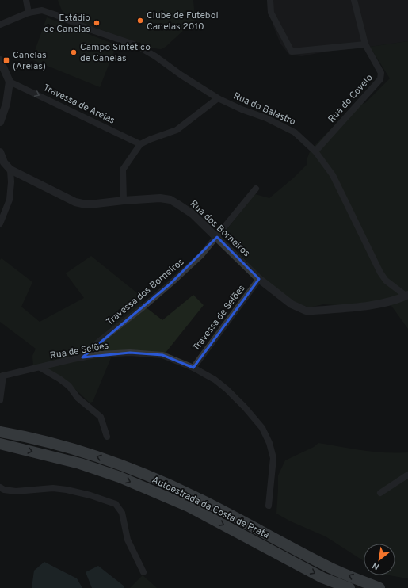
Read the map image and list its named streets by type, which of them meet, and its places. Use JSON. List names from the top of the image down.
{
  "streets": {
    "highway": ["Autoestrada da Costa de Prata"],
    "street": [
      "Rua do Covelo",
      "Travessa de Areias",
      "Rua do Balastro",
      "Rua dos Borneiros",
      "Travessa dos Borneiros",
      "Travessa de Selões",
      "Rua de Selões"
    ]
  },
  "crossings": [
    ["Rua do Covelo", "Rua do Balastro"],
    ["Travessa de Areias", "Rua do Balastro"],
    ["Rua do Balastro", "Rua dos Borneiros"],
    ["Rua dos Borneiros", "Travessa dos Borneiros"],
    ["Rua dos Borneiros", "Travessa de Selões"],
    ["Travessa dos Borneiros", "Rua de Selões"],
    ["Travessa de Selões", "Rua de Selões"]
  ],
  "one_way": ["Travessa de Areias"],
  "places": {
    "other": ["Clube de Futebol Canelas 2010", "Estádio de Canelas", "Campo Sintético de Canelas"],
    "transit": ["Canelas (Areias)"]
  },
  "north": "bottom left"
}
